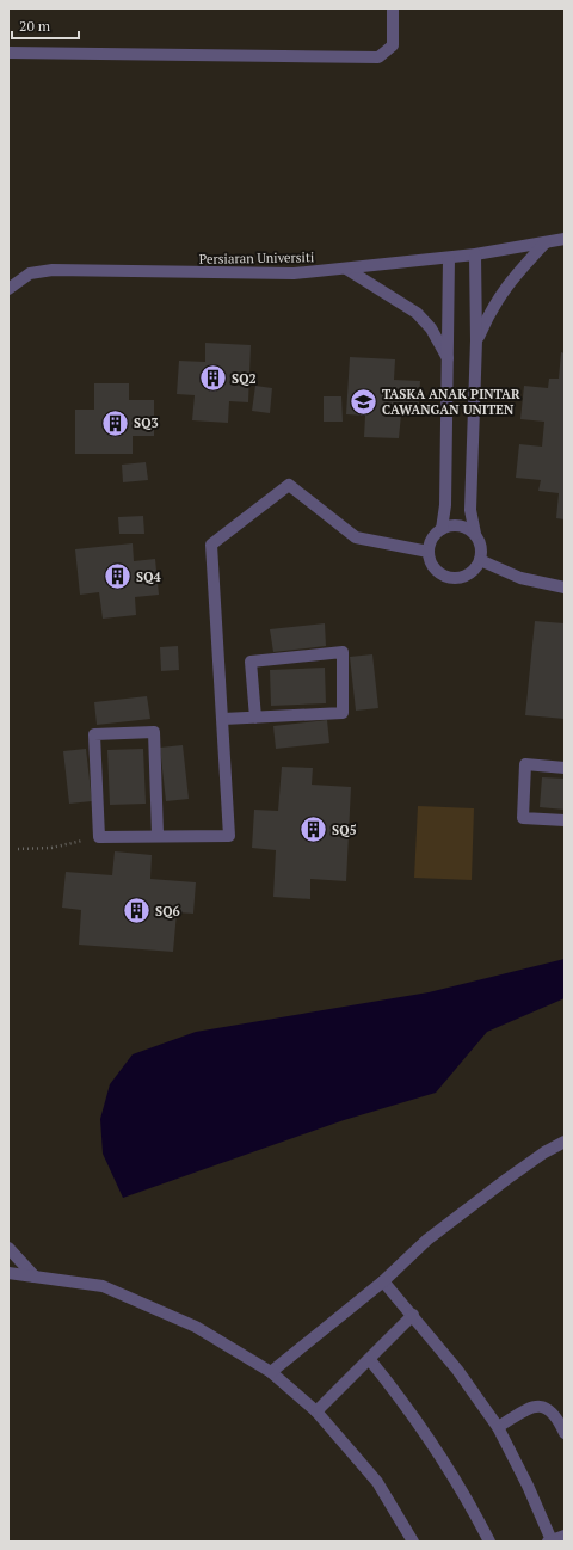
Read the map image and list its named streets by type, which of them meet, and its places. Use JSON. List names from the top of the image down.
{
  "streets": {
    "street": ["Persiaran Universiti"]
  },
  "places": {
    "building": [
      "SQ2",
      "SQ3",
      "SQ4",
      "SQ5",
      "SQ6"
    ],
    "school or university": ["TASKA ANAK PINTAR CAWANGAN UNITEN"]
  },
  "scale_bar": "20 m"
}
